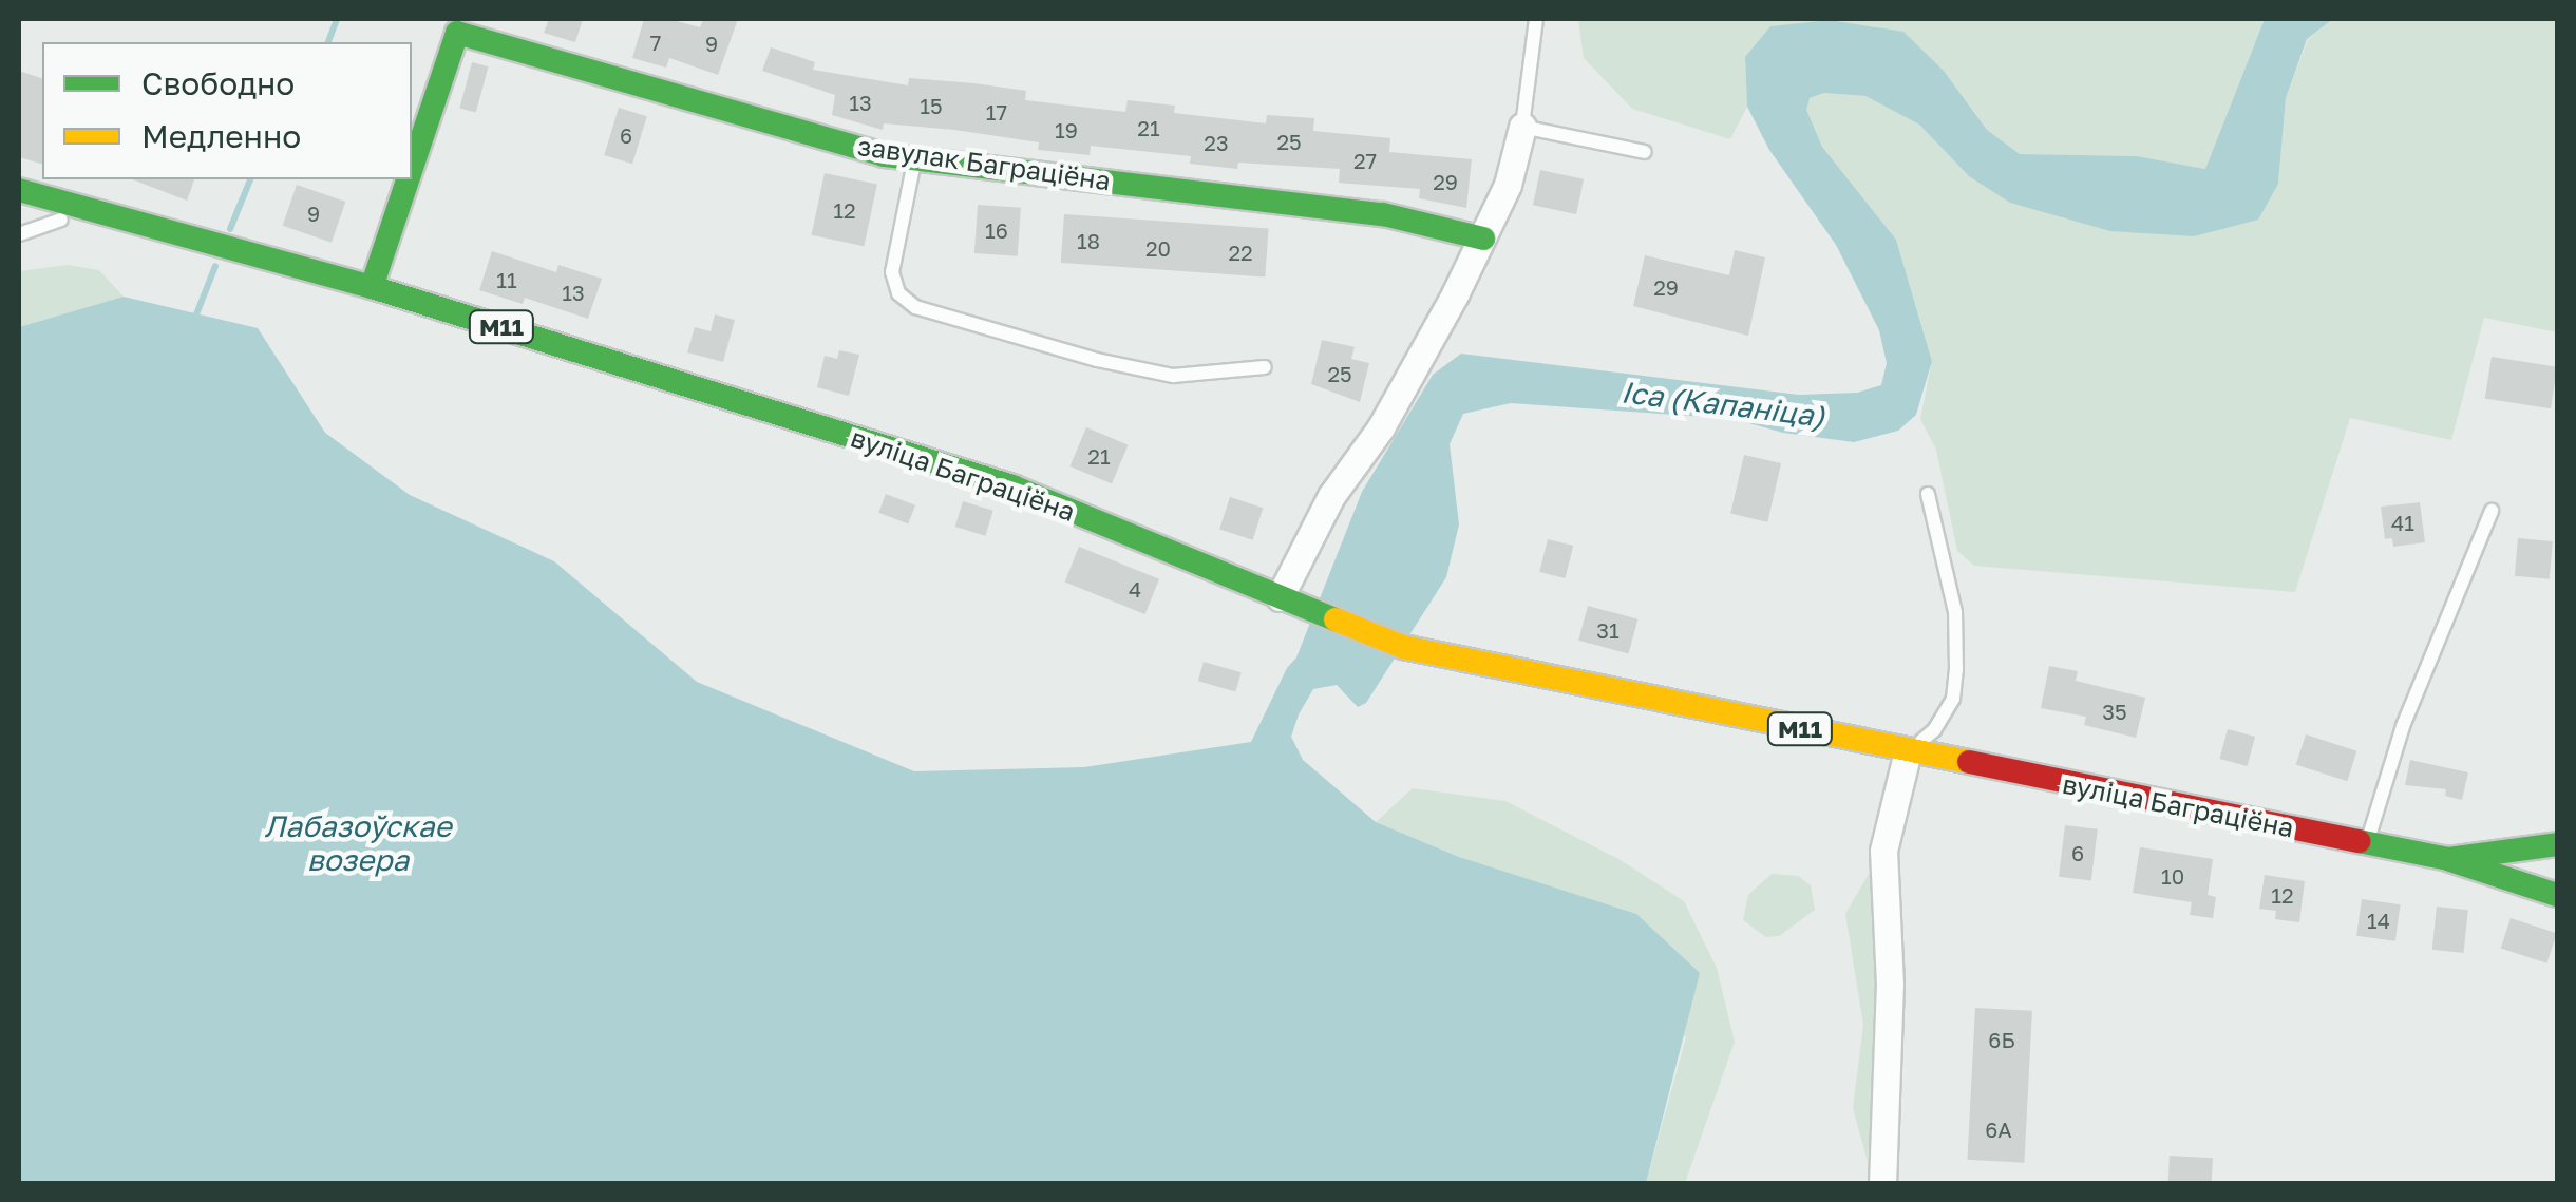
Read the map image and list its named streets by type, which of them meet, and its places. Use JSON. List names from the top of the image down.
{
  "streets": {
    "main road": ["завулак Баграціёна", "М11", "вуліца Баграціёна"]
  },
  "crossings": [
    ["завулак Баграціёна", "вуліца Баграціёна"],
    ["М11", "вуліца Баграціёна"]
  ],
  "water": ["Іса (Капаніца)", "Лабазоўскае возера"],
  "house_numbers": [
    "7",
    "9",
    "13",
    "15",
    "17",
    "21",
    "19",
    "6",
    "25",
    "23",
    "27",
    "29",
    "12",
    "9",
    "16",
    "18",
    "20",
    "22",
    "11",
    "29",
    "13",
    "25",
    "21",
    "41",
    "4",
    "31",
    "35",
    "6",
    "10",
    "12",
    "14",
    "6Б",
    "6А"
  ],
  "legend": ["Свободно", "Медленно"]
}
